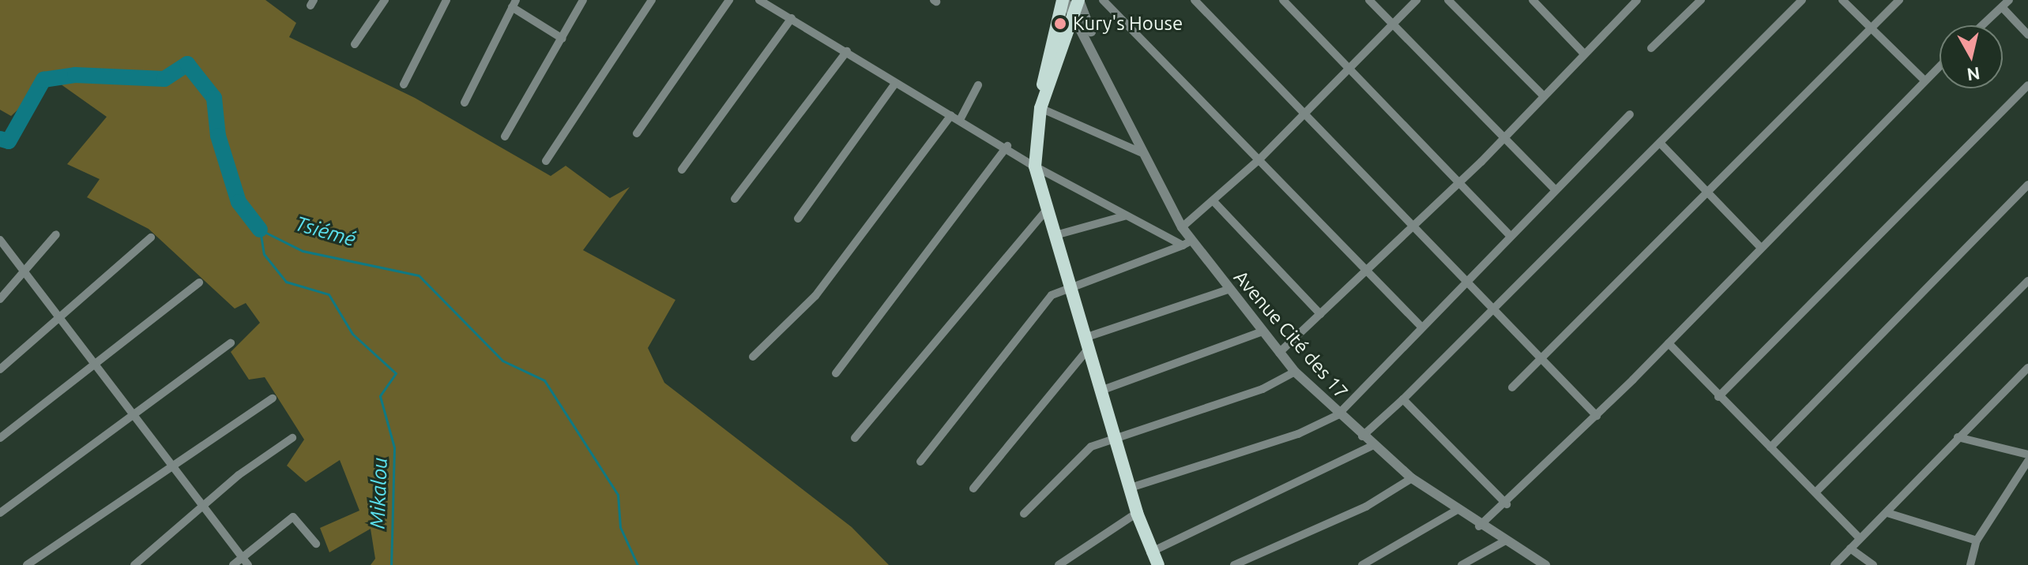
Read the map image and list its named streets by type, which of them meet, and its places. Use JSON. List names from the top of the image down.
{
  "streets": {
    "street": ["Avenue Cité des 17"]
  },
  "water": ["Tsiémé", "Mikalou"],
  "places": ["Kury's House"],
  "north": "bottom"
}
